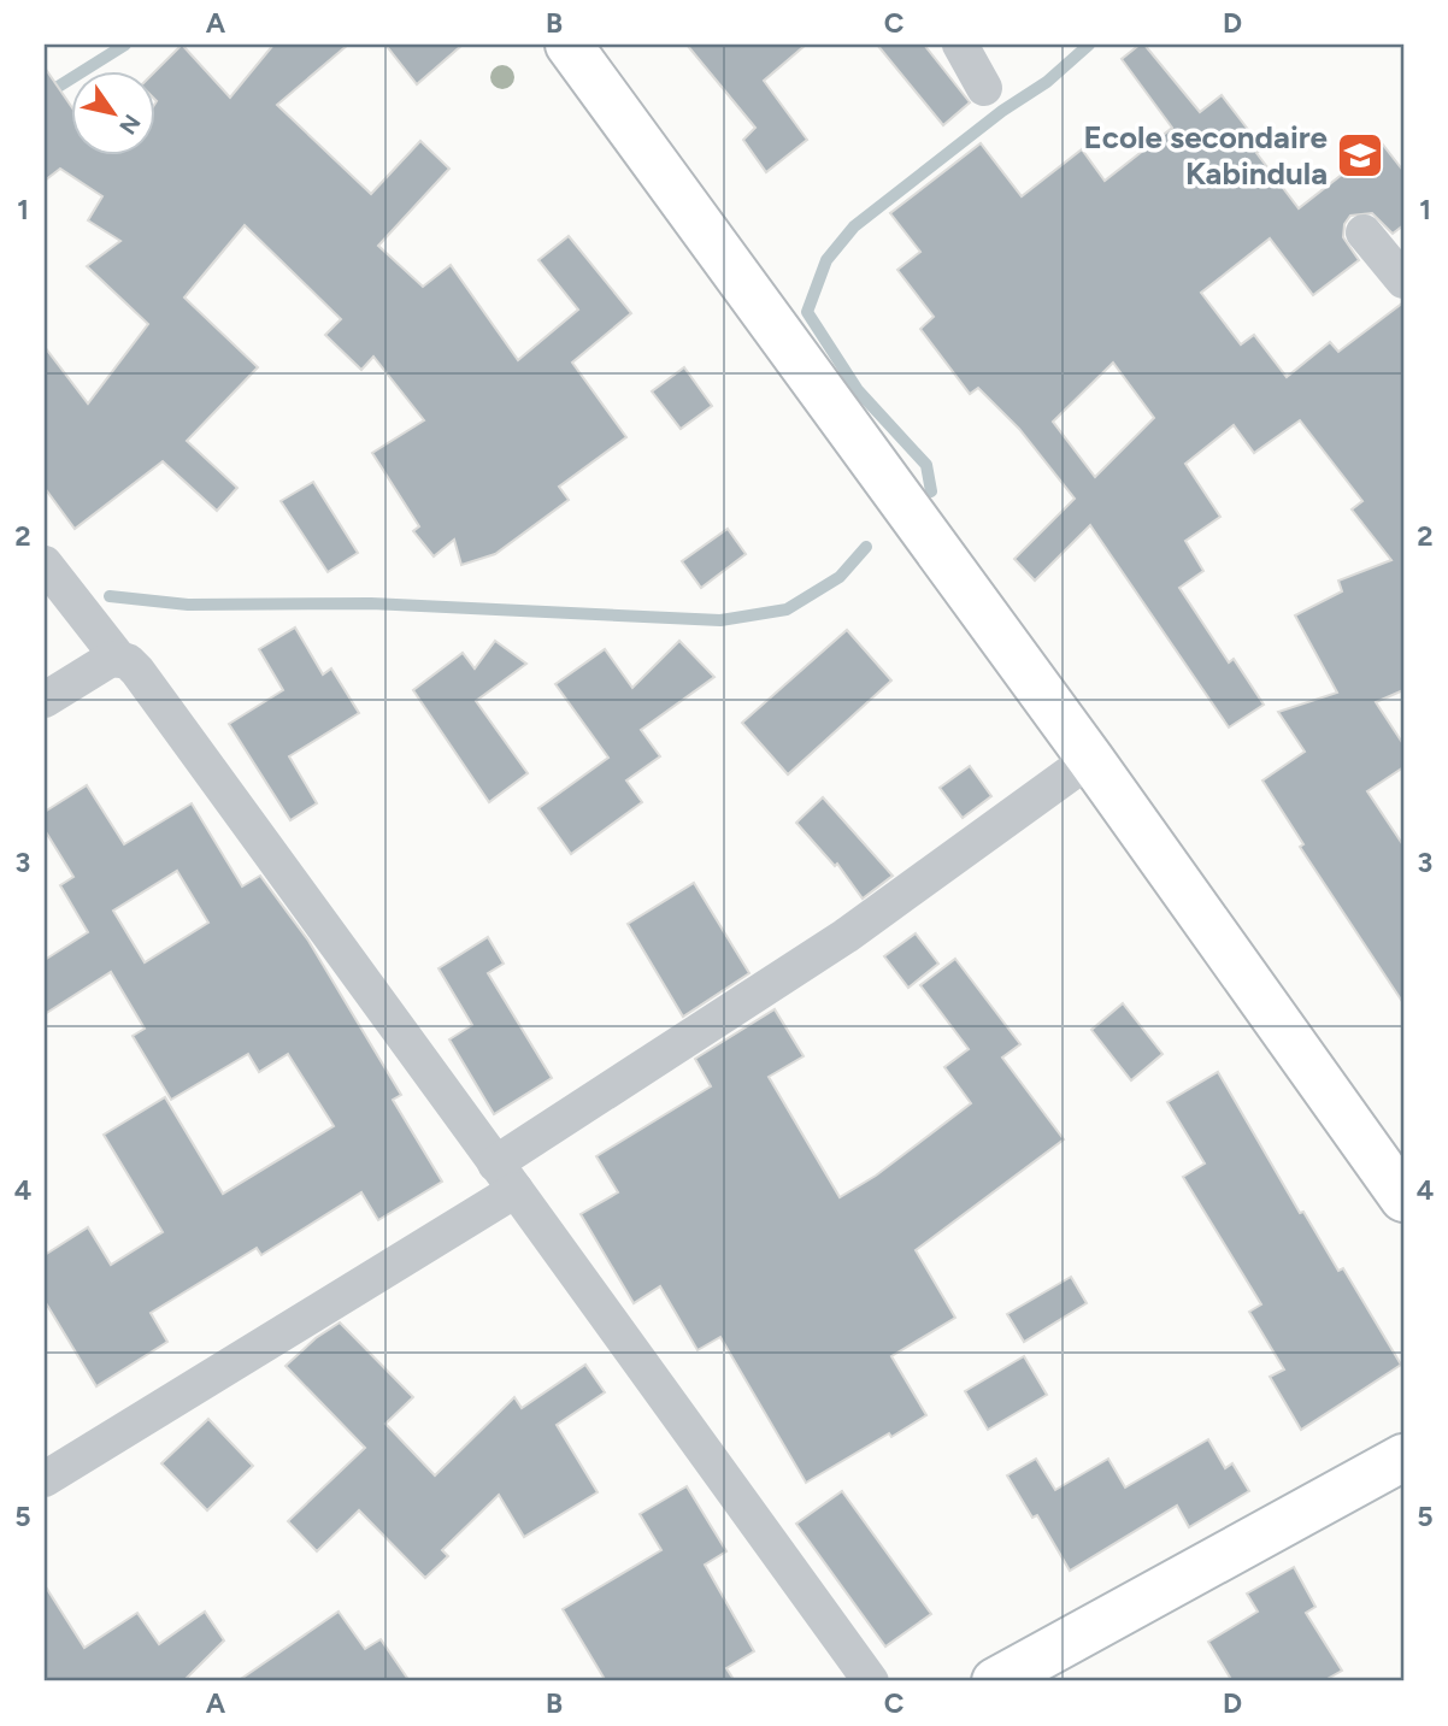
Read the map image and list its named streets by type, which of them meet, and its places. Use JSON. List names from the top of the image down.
{
  "places": {
    "school or university": ["Ecole secondaire Kabindula"]
  },
  "north": "bottom right",
  "grid": {
    "columns": [
      "A",
      "B",
      "C",
      "D"
    ],
    "rows": [
      "1",
      "2",
      "3",
      "4",
      "5"
    ]
  }
}
